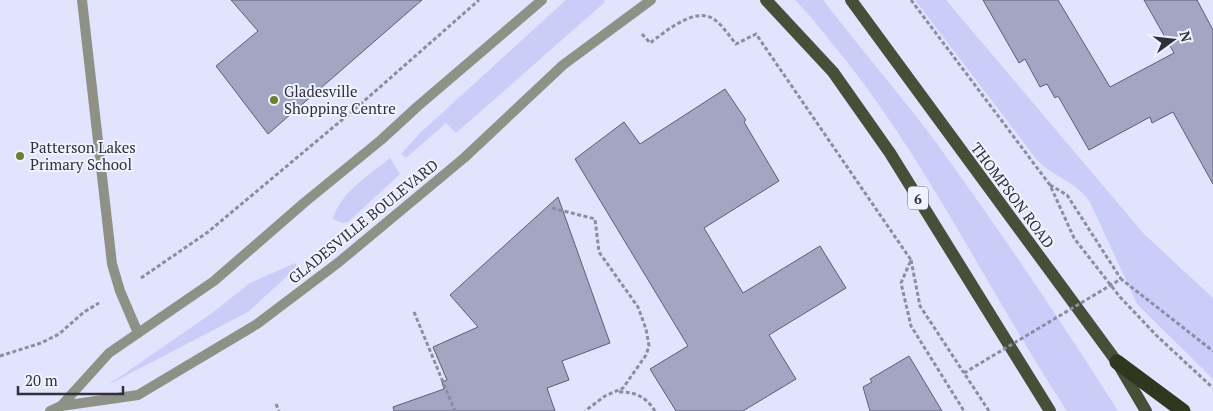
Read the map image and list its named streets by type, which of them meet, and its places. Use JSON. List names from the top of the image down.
{
  "streets": {
    "main road": ["THOMPSON ROAD", "6"],
    "street": ["GLADESVILLE BOULEVARD"]
  },
  "places": ["Gladesville Shopping Centre", "Patterson Lakes Primary School"],
  "scale_bar": "20 m",
  "north": "right"
}
